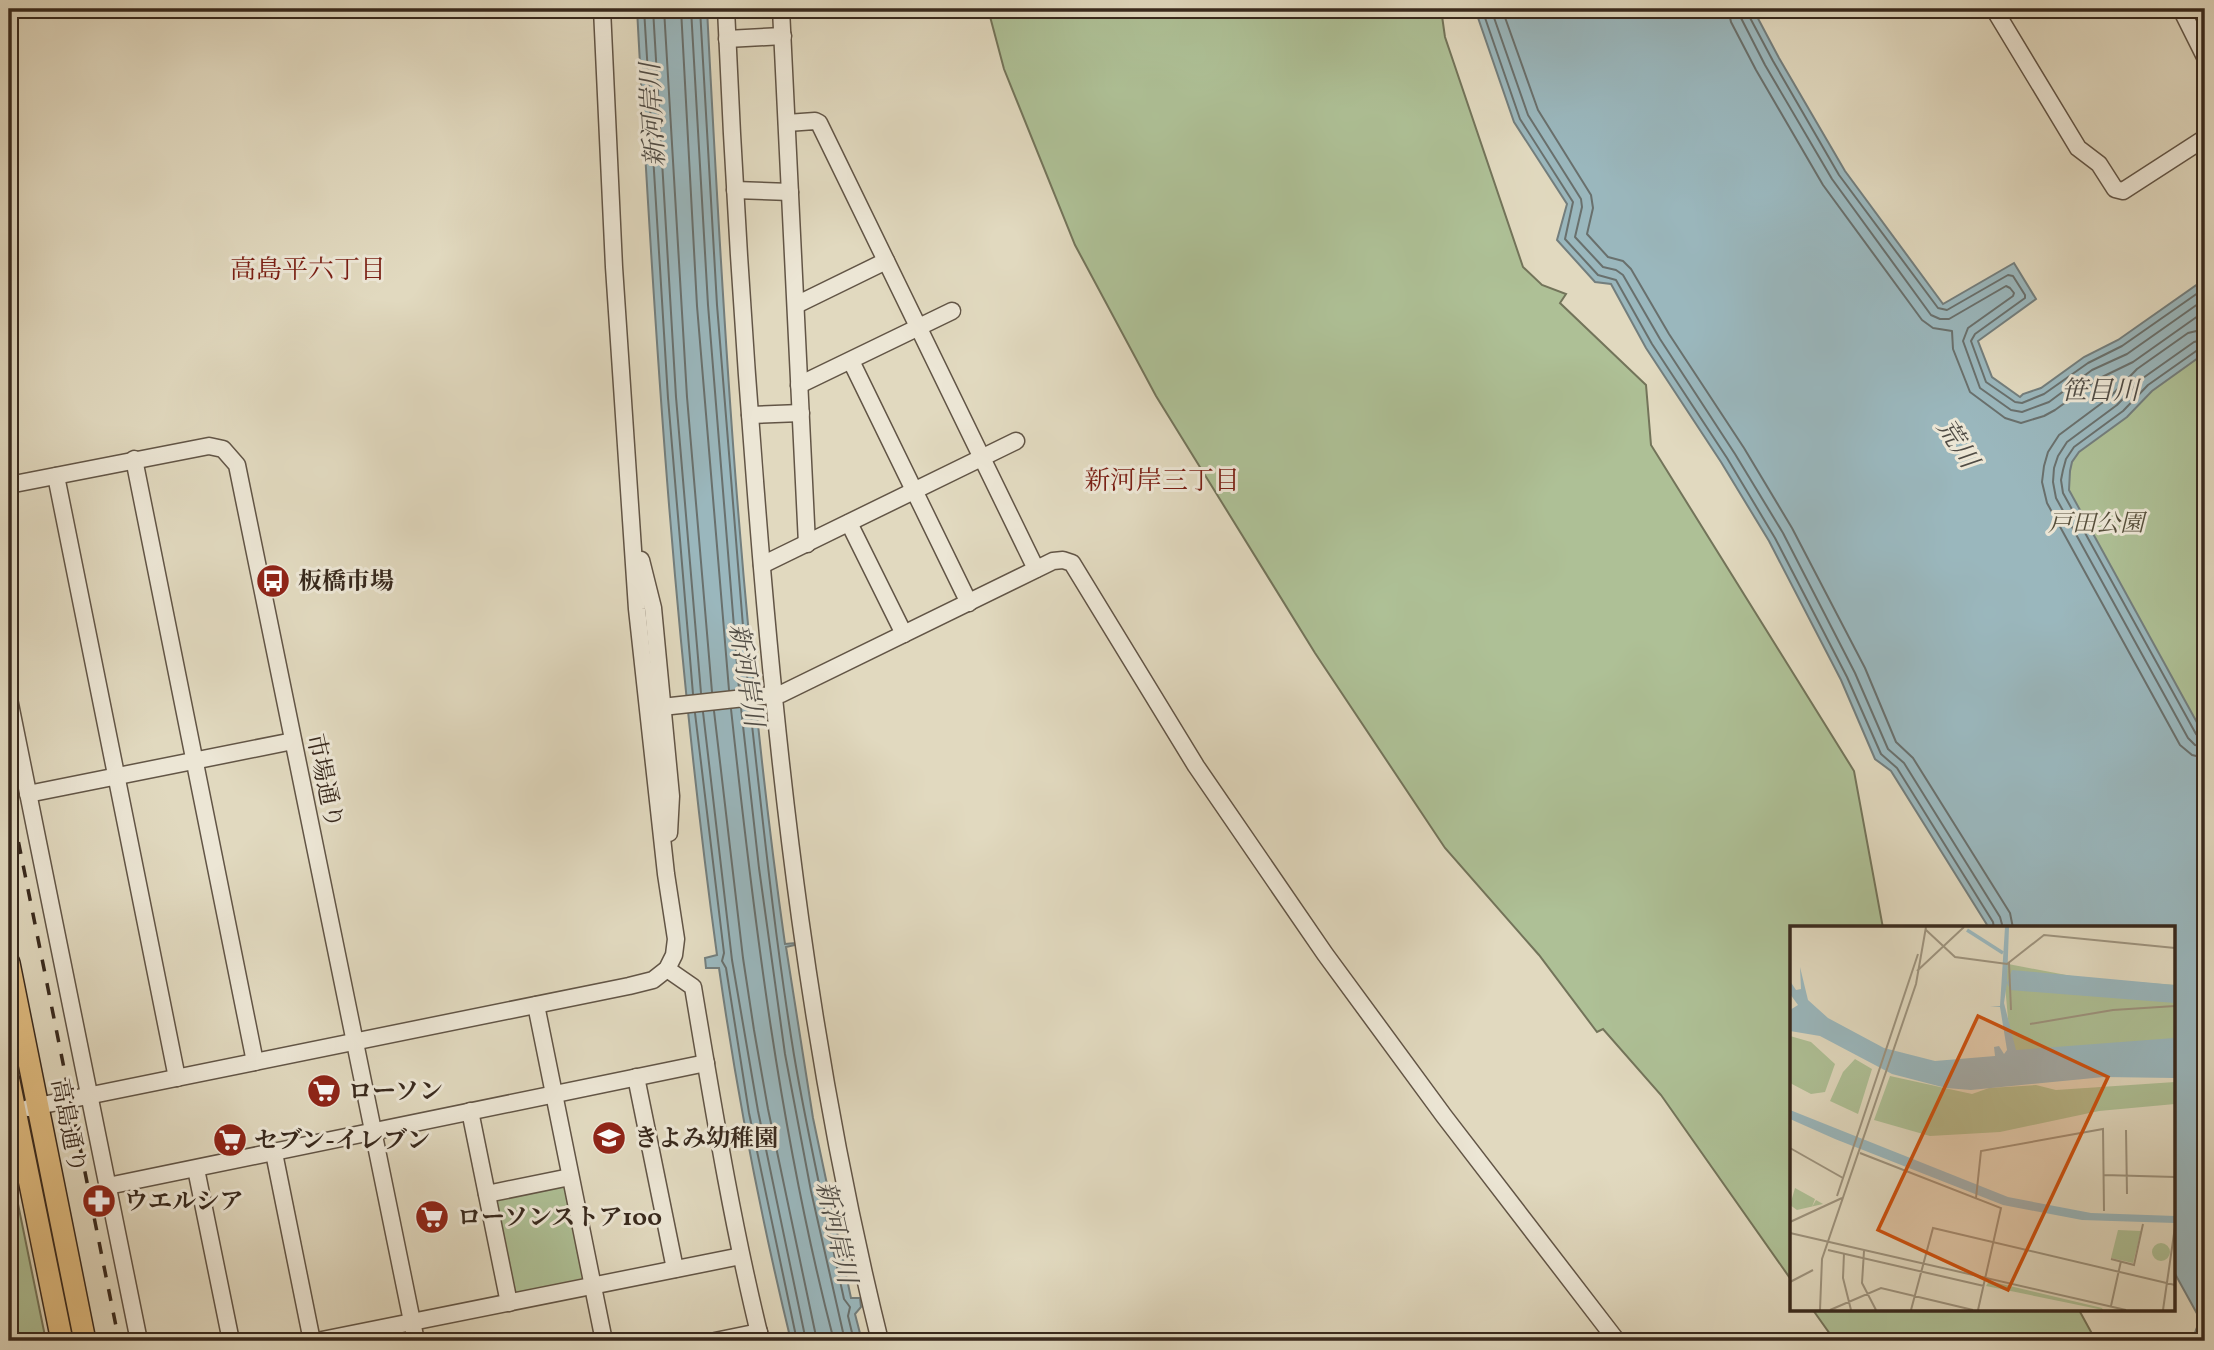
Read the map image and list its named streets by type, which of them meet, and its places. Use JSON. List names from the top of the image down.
{
  "streets": {
    "main road": ["高島通り"],
    "street": ["市場通り"]
  },
  "districts": ["高島平六丁目", "新河岸三丁目"],
  "water": ["新河岸川", "笹目川", "荒川"],
  "parks": ["戸田公園"],
  "places": {
    "bus stop": ["板橋市場"],
    "supermarket": ["ローソン", "セブン-イレブン", "ローソンストア100"],
    "school or university": ["きよみ幼稚園"],
    "pharmacy": ["ウエルシア"]
  }
}
